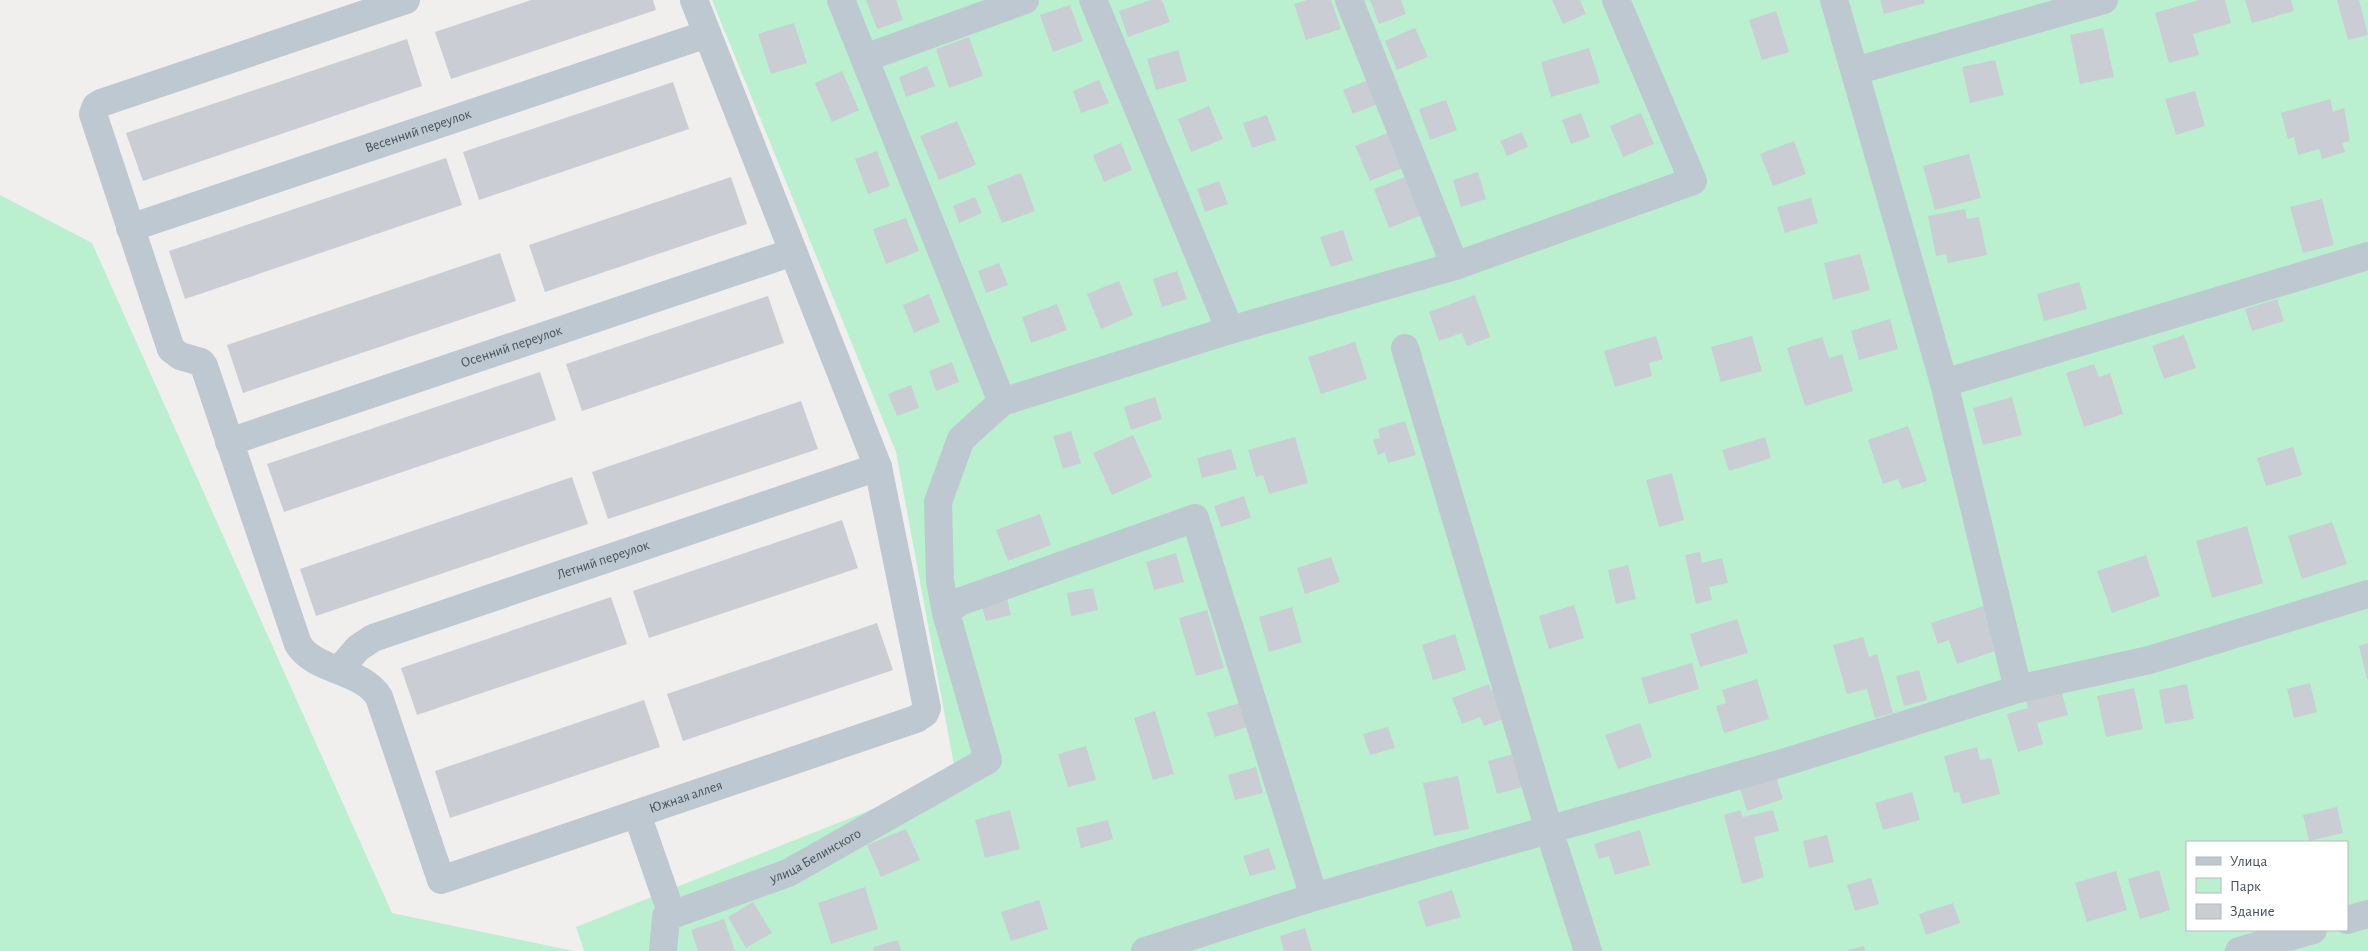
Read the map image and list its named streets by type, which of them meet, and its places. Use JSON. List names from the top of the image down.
{
  "streets": {
    "street": [
      "Весенний переулок",
      "Осенний переулок",
      "Летний переулок",
      "Южная аллея",
      "улица Белинского"
    ]
  },
  "crossings": [
    ["Летний переулок", "Южная аллея"]
  ],
  "legend": ["Улица", "Парк", "Здание"]
}
